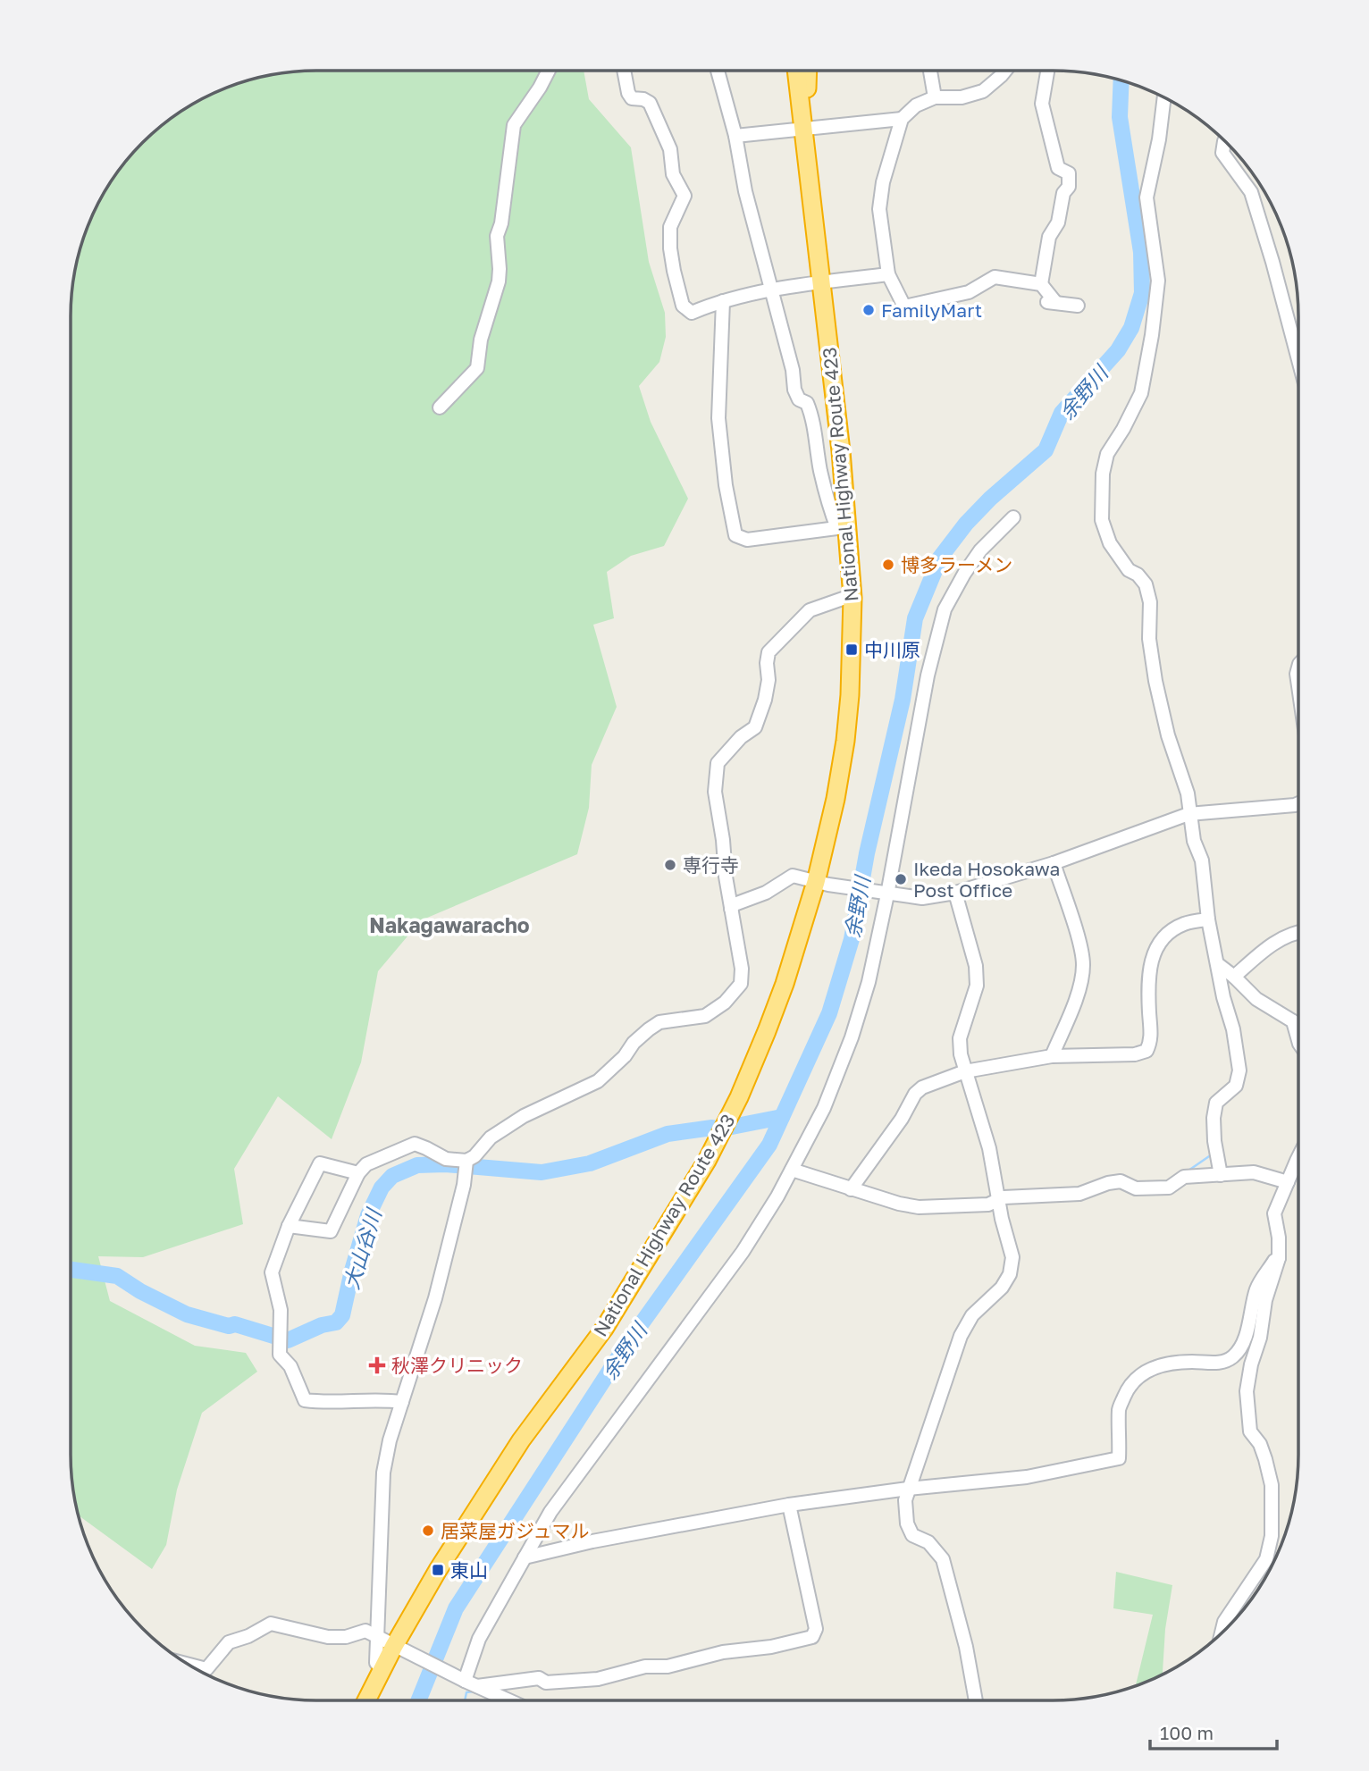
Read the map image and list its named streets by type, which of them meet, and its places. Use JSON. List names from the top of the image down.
{
  "streets": {
    "highway": ["National Highway Route 423"]
  },
  "districts": ["Nakagawaracho"],
  "water": ["余野川", "大山谷川"],
  "places": {
    "other": [
      "FamilyMart",
      "博多ラーメン",
      "専行寺",
      "Ikeda Hosokawa Post Office",
      "居菜屋ガジュマル"
    ],
    "transit": ["中川原", "東山"],
    "health": ["秋澤クリニック"]
  },
  "scale_bar": "100 m"
}
